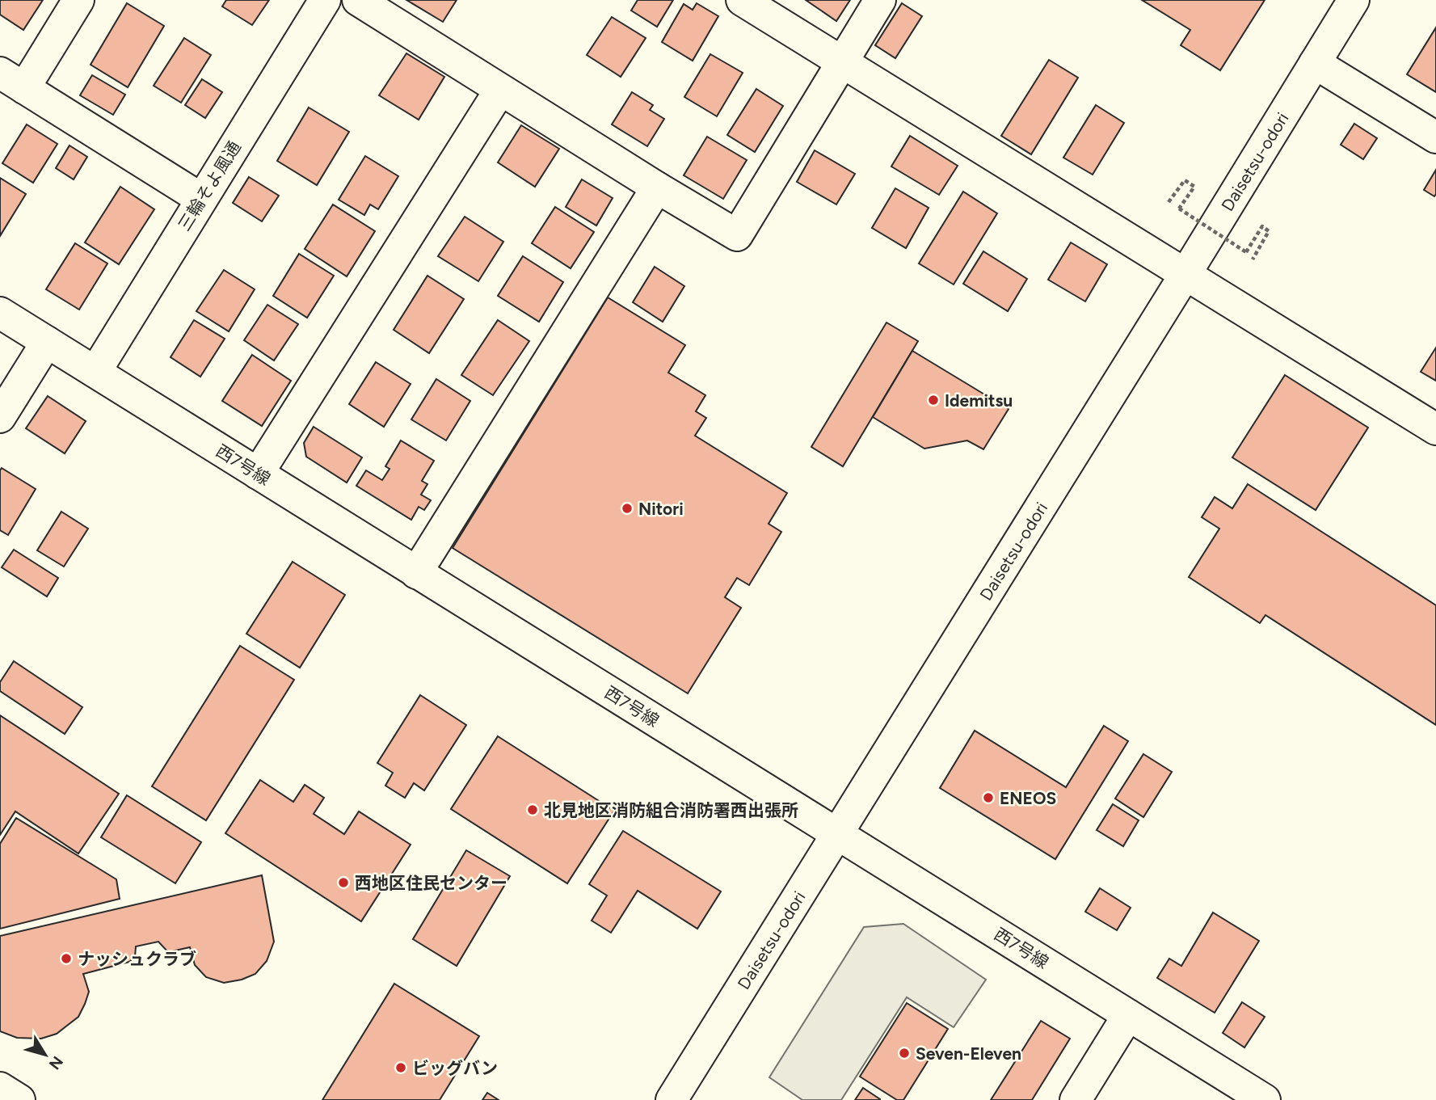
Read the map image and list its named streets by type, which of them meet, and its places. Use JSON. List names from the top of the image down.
{
  "streets": {
    "main road": ["Daisetsu-odori", "三輪そよ風通", "西7号線"]
  },
  "crossings": [
    ["Daisetsu-odori", "西7号線"],
    ["三輪そよ風通", "西7号線"]
  ],
  "places": [
    "Idemitsu",
    "Nitori",
    "ENEOS",
    "北見地区消防組合消防署西出張所",
    "西地区住民センター",
    "ナッシュクラブ",
    "Seven-Eleven",
    "ビッグバン"
  ],
  "north": "bottom right"
}
